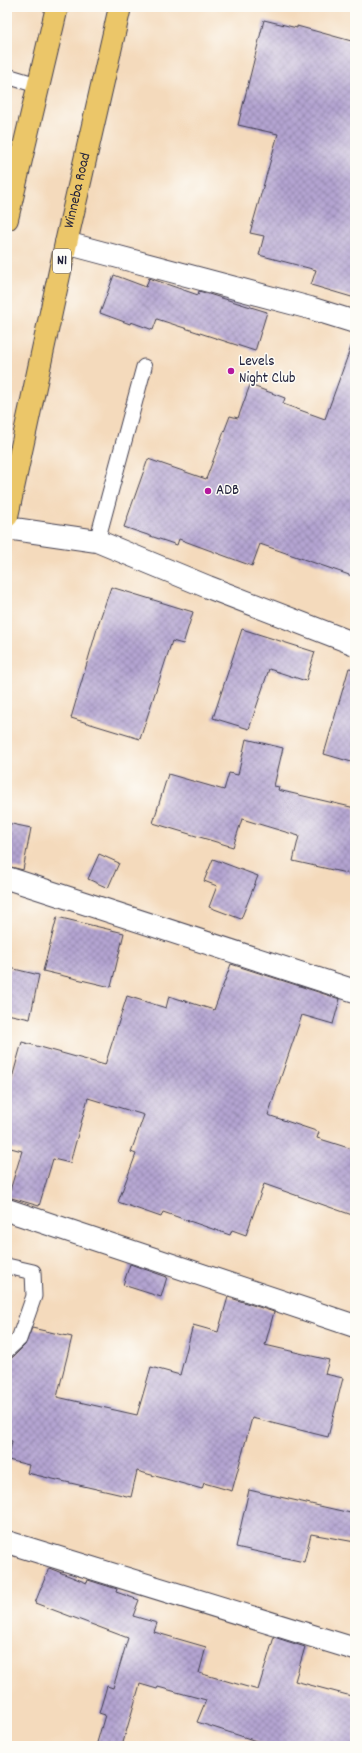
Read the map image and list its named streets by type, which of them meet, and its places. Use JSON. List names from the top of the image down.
{
  "streets": {
    "highway": ["Winneba Road", "N1"]
  },
  "places": ["Levels Night Club", "ADB"]
}
